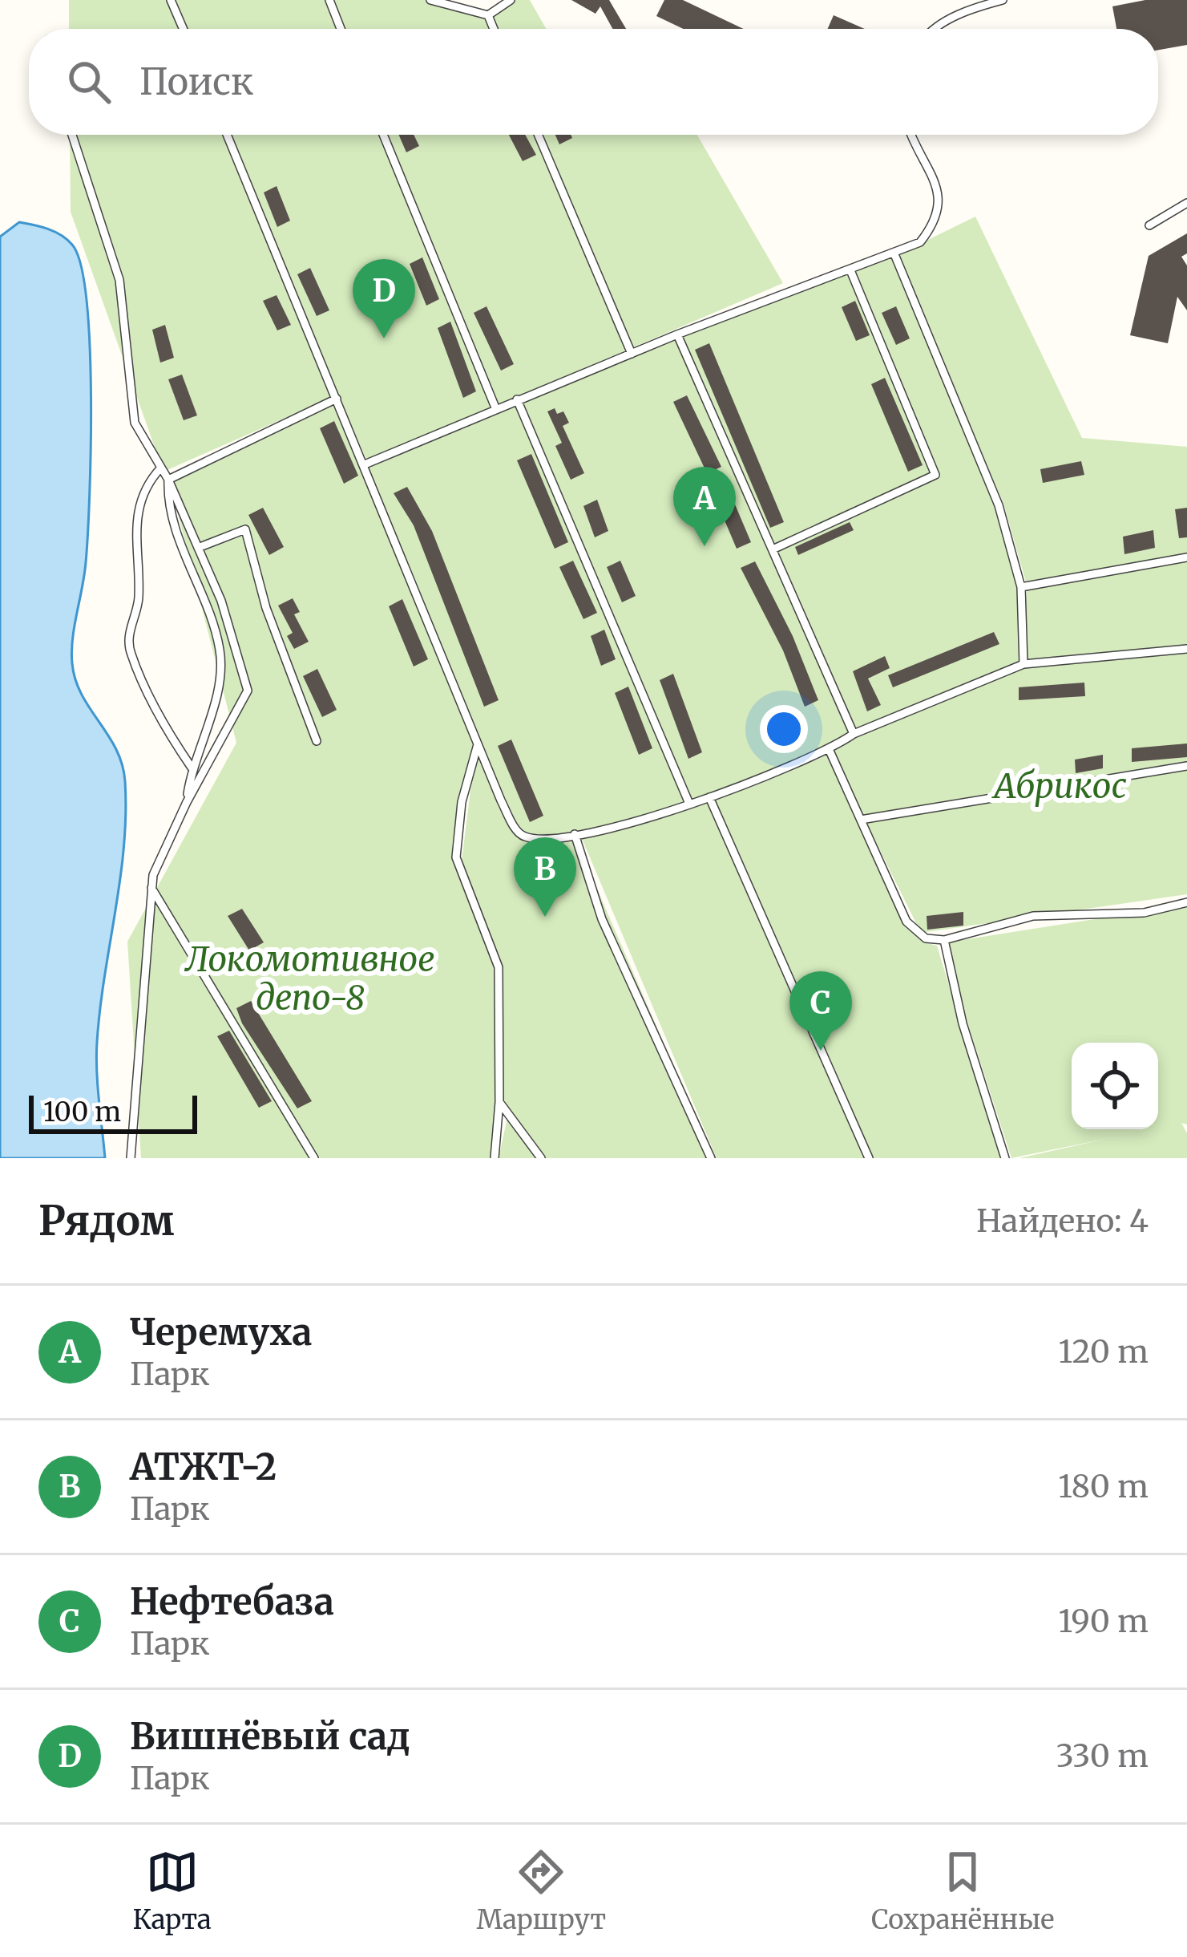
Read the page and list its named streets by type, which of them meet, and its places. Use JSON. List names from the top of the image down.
{
  "parks": ["Абрикос", "Локомотивное депо-8"],
  "scale_bar": "100 m",
  "page": {
    "search": "Поиск",
    "pins": [
      "D",
      "A",
      "B",
      "C"
    ],
    "scale": "100 m",
    "heading": ["Рядом", "Найдено: 4"],
    "list": [
      {
        "mark": "A",
        "name": "Черемуха",
        "note": "Парк",
        "value": "120 m"
      },
      {
        "mark": "B",
        "name": "АТЖТ-2",
        "note": "Парк",
        "value": "180 m"
      },
      {
        "mark": "C",
        "name": "Нефтебаза",
        "note": "Парк",
        "value": "190 m"
      },
      {
        "mark": "D",
        "name": "Вишнёвый сад",
        "note": "Парк",
        "value": "330 m"
      }
    ],
    "nav": ["Карта", "Маршрут", "Сохранённые"]
  }
}
